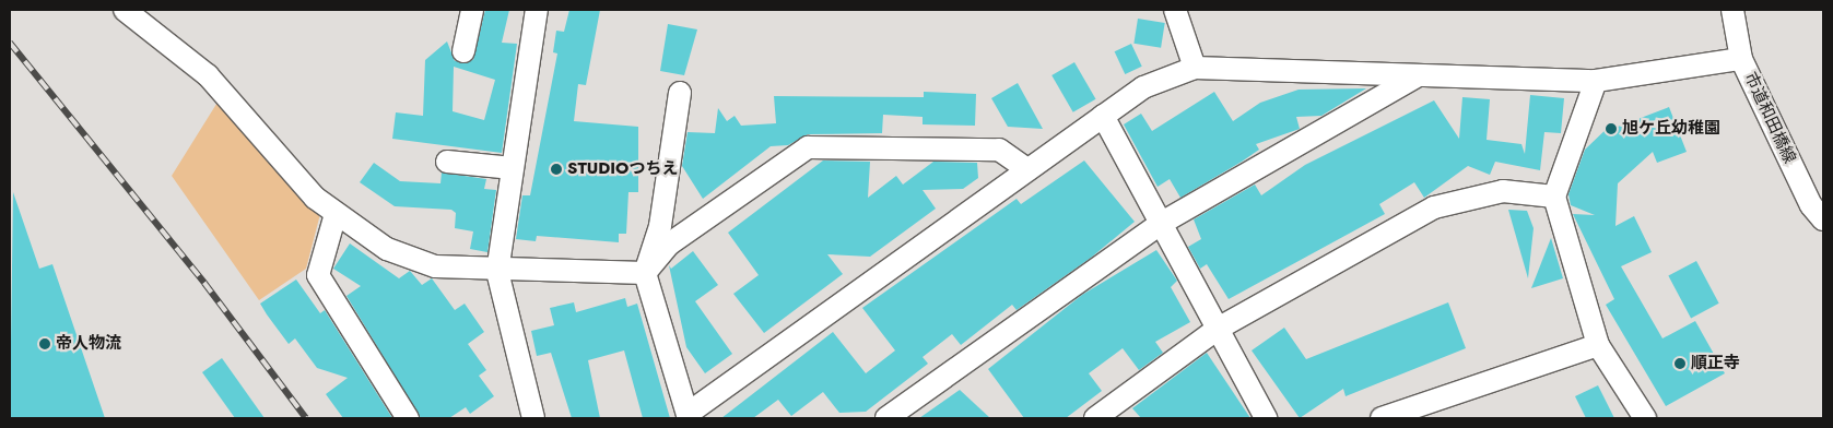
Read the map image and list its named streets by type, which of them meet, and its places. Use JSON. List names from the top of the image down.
{
  "streets": {
    "street": ["市道和田橋線"]
  },
  "places": [
    "旭ケ丘幼稚園",
    "STUDIOつちえ",
    "帝人物流",
    "順正寺"
  ]
}
